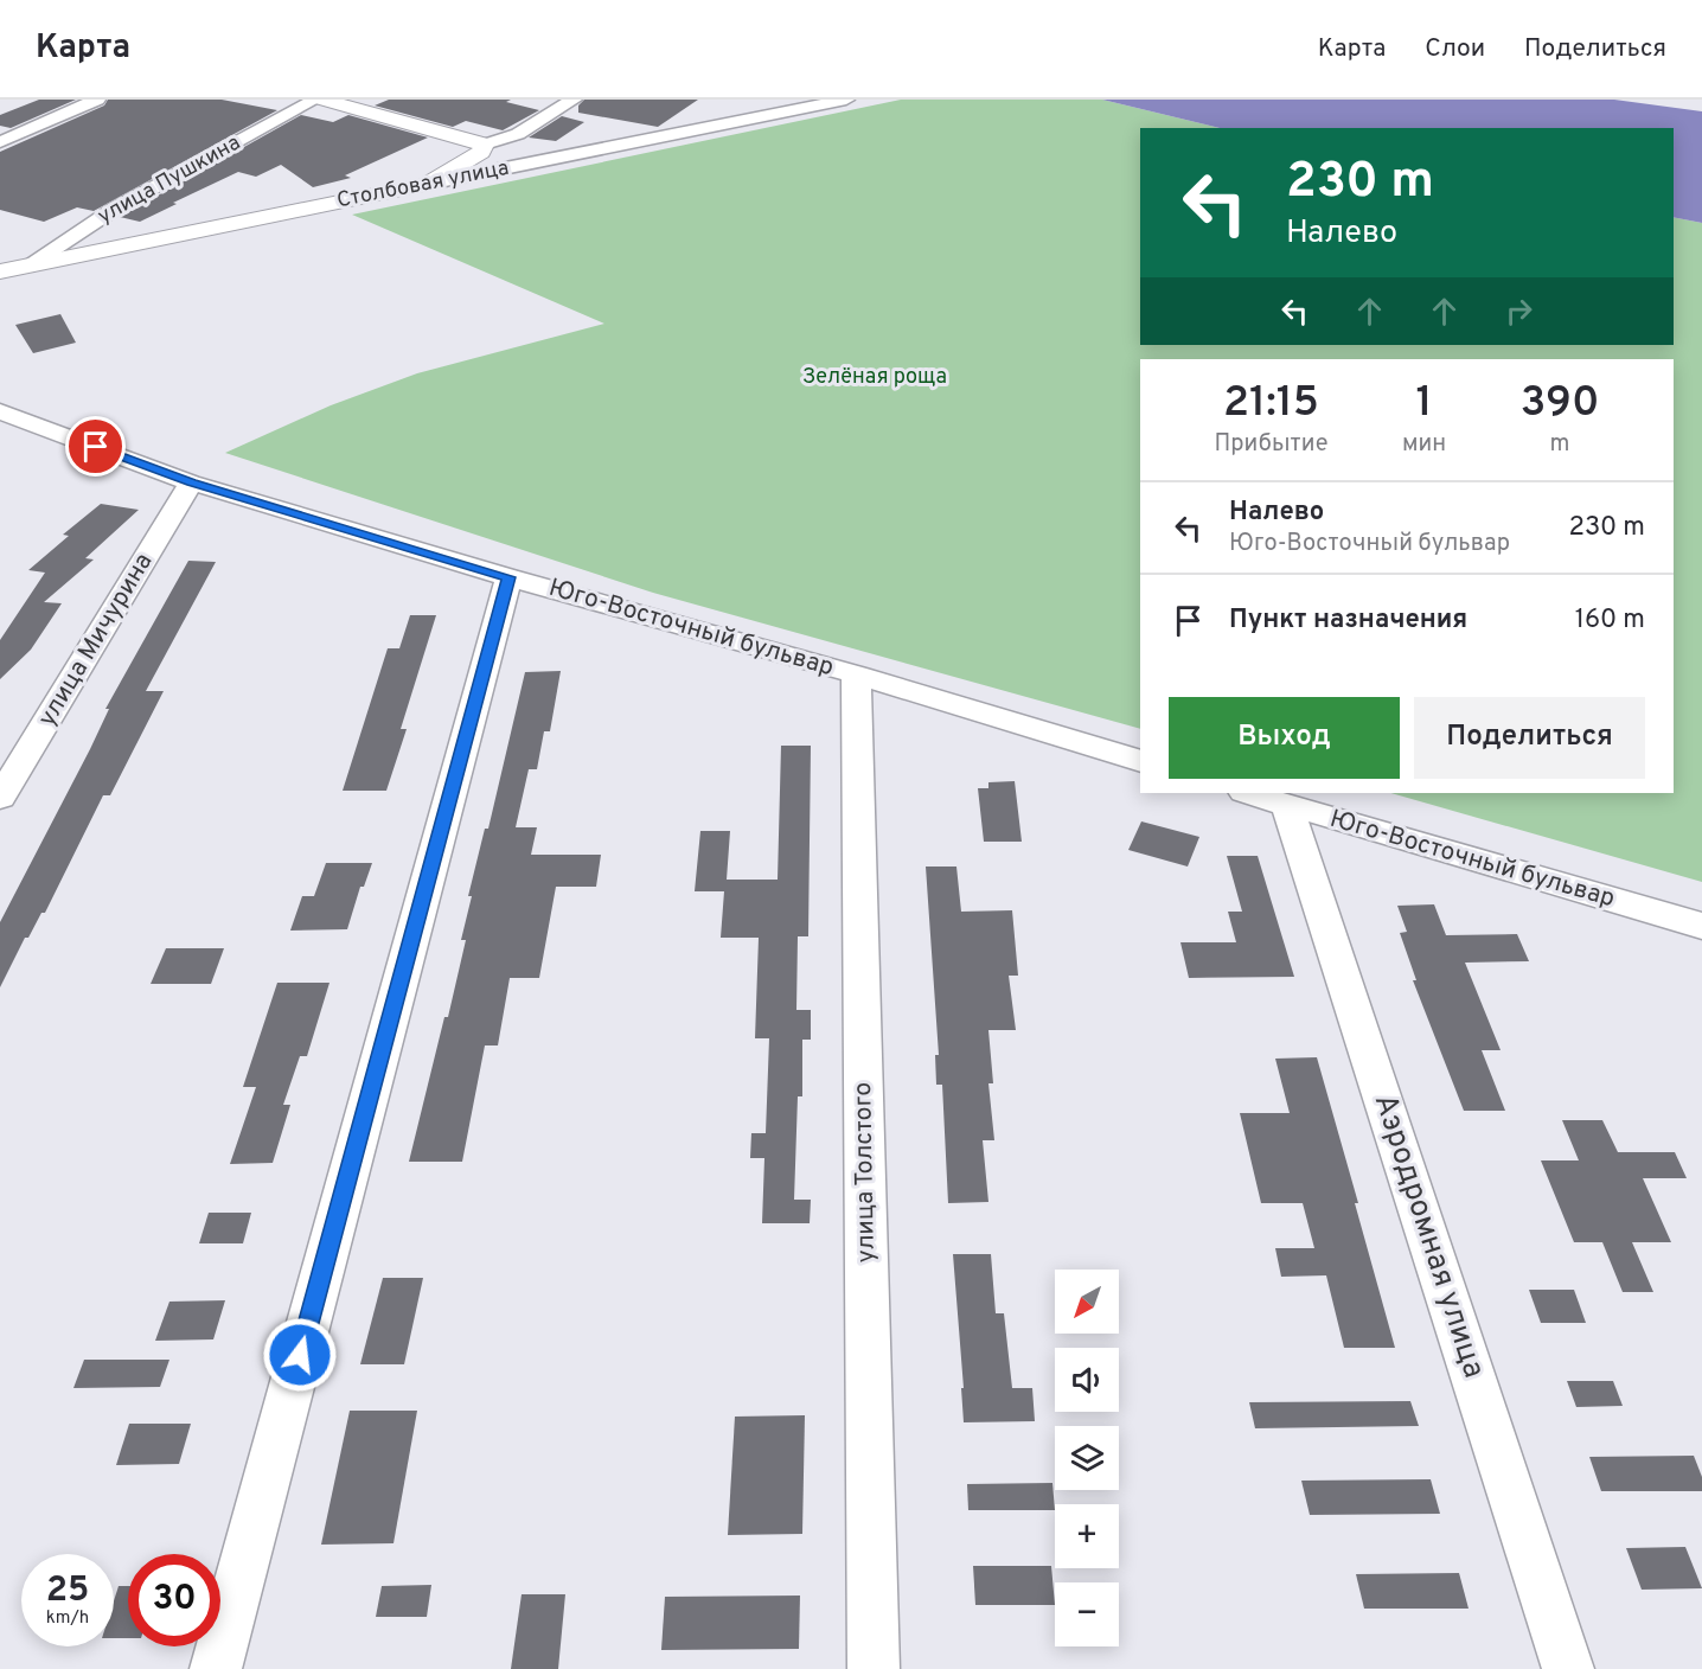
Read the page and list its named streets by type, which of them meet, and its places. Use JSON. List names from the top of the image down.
{
  "streets": {
    "street": [
      "улица Пушкина",
      "Столбовая улица",
      "Юго-Восточный бульвар",
      "улица Мичурина",
      "улица Толстого",
      "Аэродромная улица"
    ]
  },
  "crossings": [
    ["улица Пушкина", "Столбовая улица"],
    ["Юго-Восточный бульвар", "улица Мичурина"],
    ["Юго-Восточный бульвар", "улица Толстого"],
    ["Юго-Восточный бульвар", "Аэродромная улица"]
  ],
  "parks": ["Зелёная роща"],
  "north": "bottom left",
  "page": {
    "header": "Карта",
    "nav": ["Карта", "Слои", "Поделиться"],
    "turn": ["230 m", "Налево"],
    "eta": [
      "21:15",
      "Прибытие",
      "1",
      "мин",
      "390",
      "m"
    ],
    "list": [
      {
        "name": "Налево",
        "note": "Юго-Восточный бульвар",
        "value": "230 m"
      },
      {
        "name": "Пункт назначения",
        "value": "160 m"
      }
    ],
    "buttons": ["Выход", "Поделиться"],
    "map_buttons": ["+", "−"],
    "speed": "25 km/h",
    "limit": "30"
  }
}
